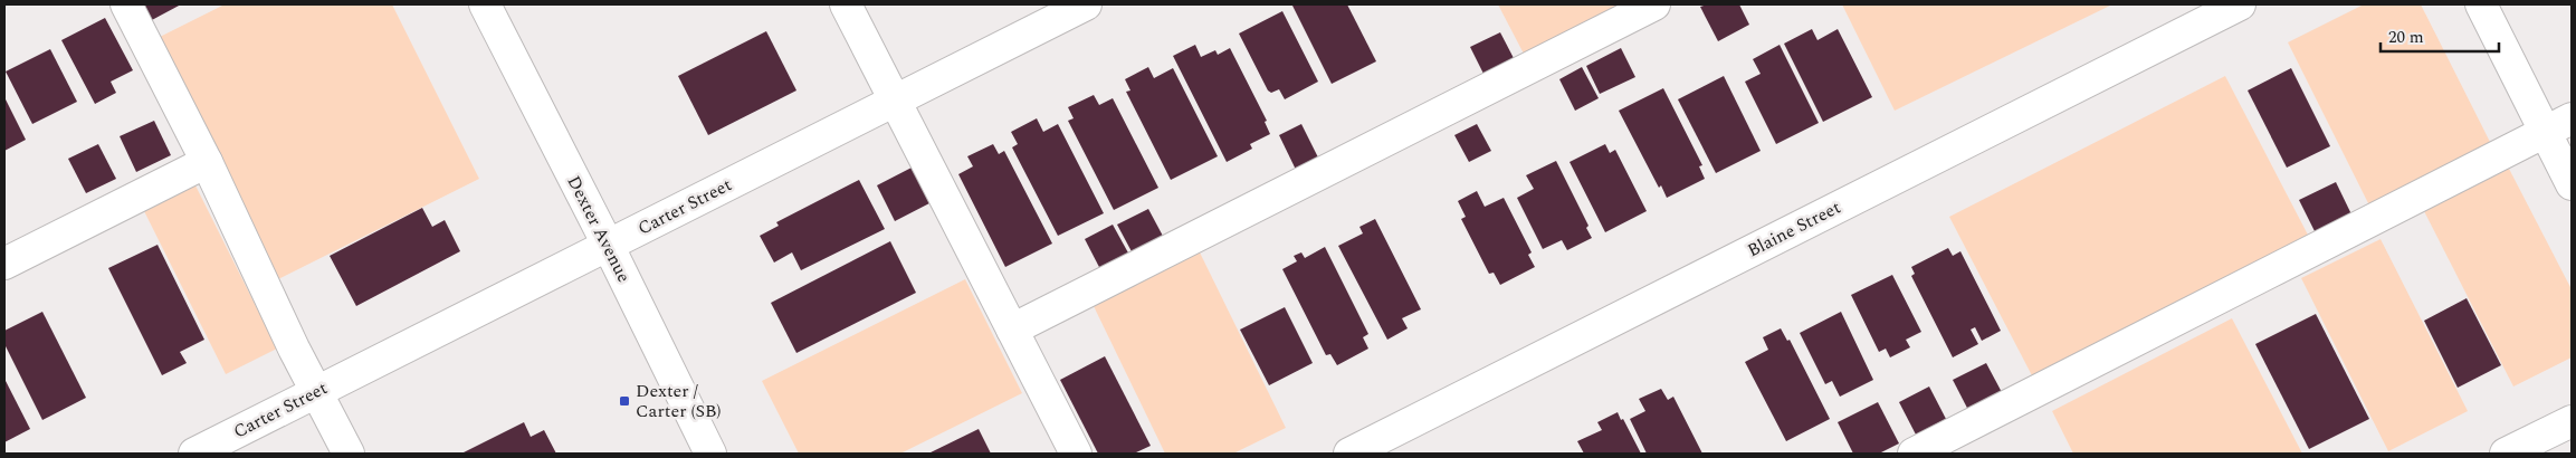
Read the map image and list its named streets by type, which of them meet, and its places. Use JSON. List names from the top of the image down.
{
  "streets": {
    "street": ["Carter Street", "Dexter Avenue", "Blaine Street"]
  },
  "crossings": [
    ["Carter Street", "Dexter Avenue"]
  ],
  "places": {
    "transit": ["Dexter / Carter (SB)"]
  },
  "scale_bar": "20 m"
}
